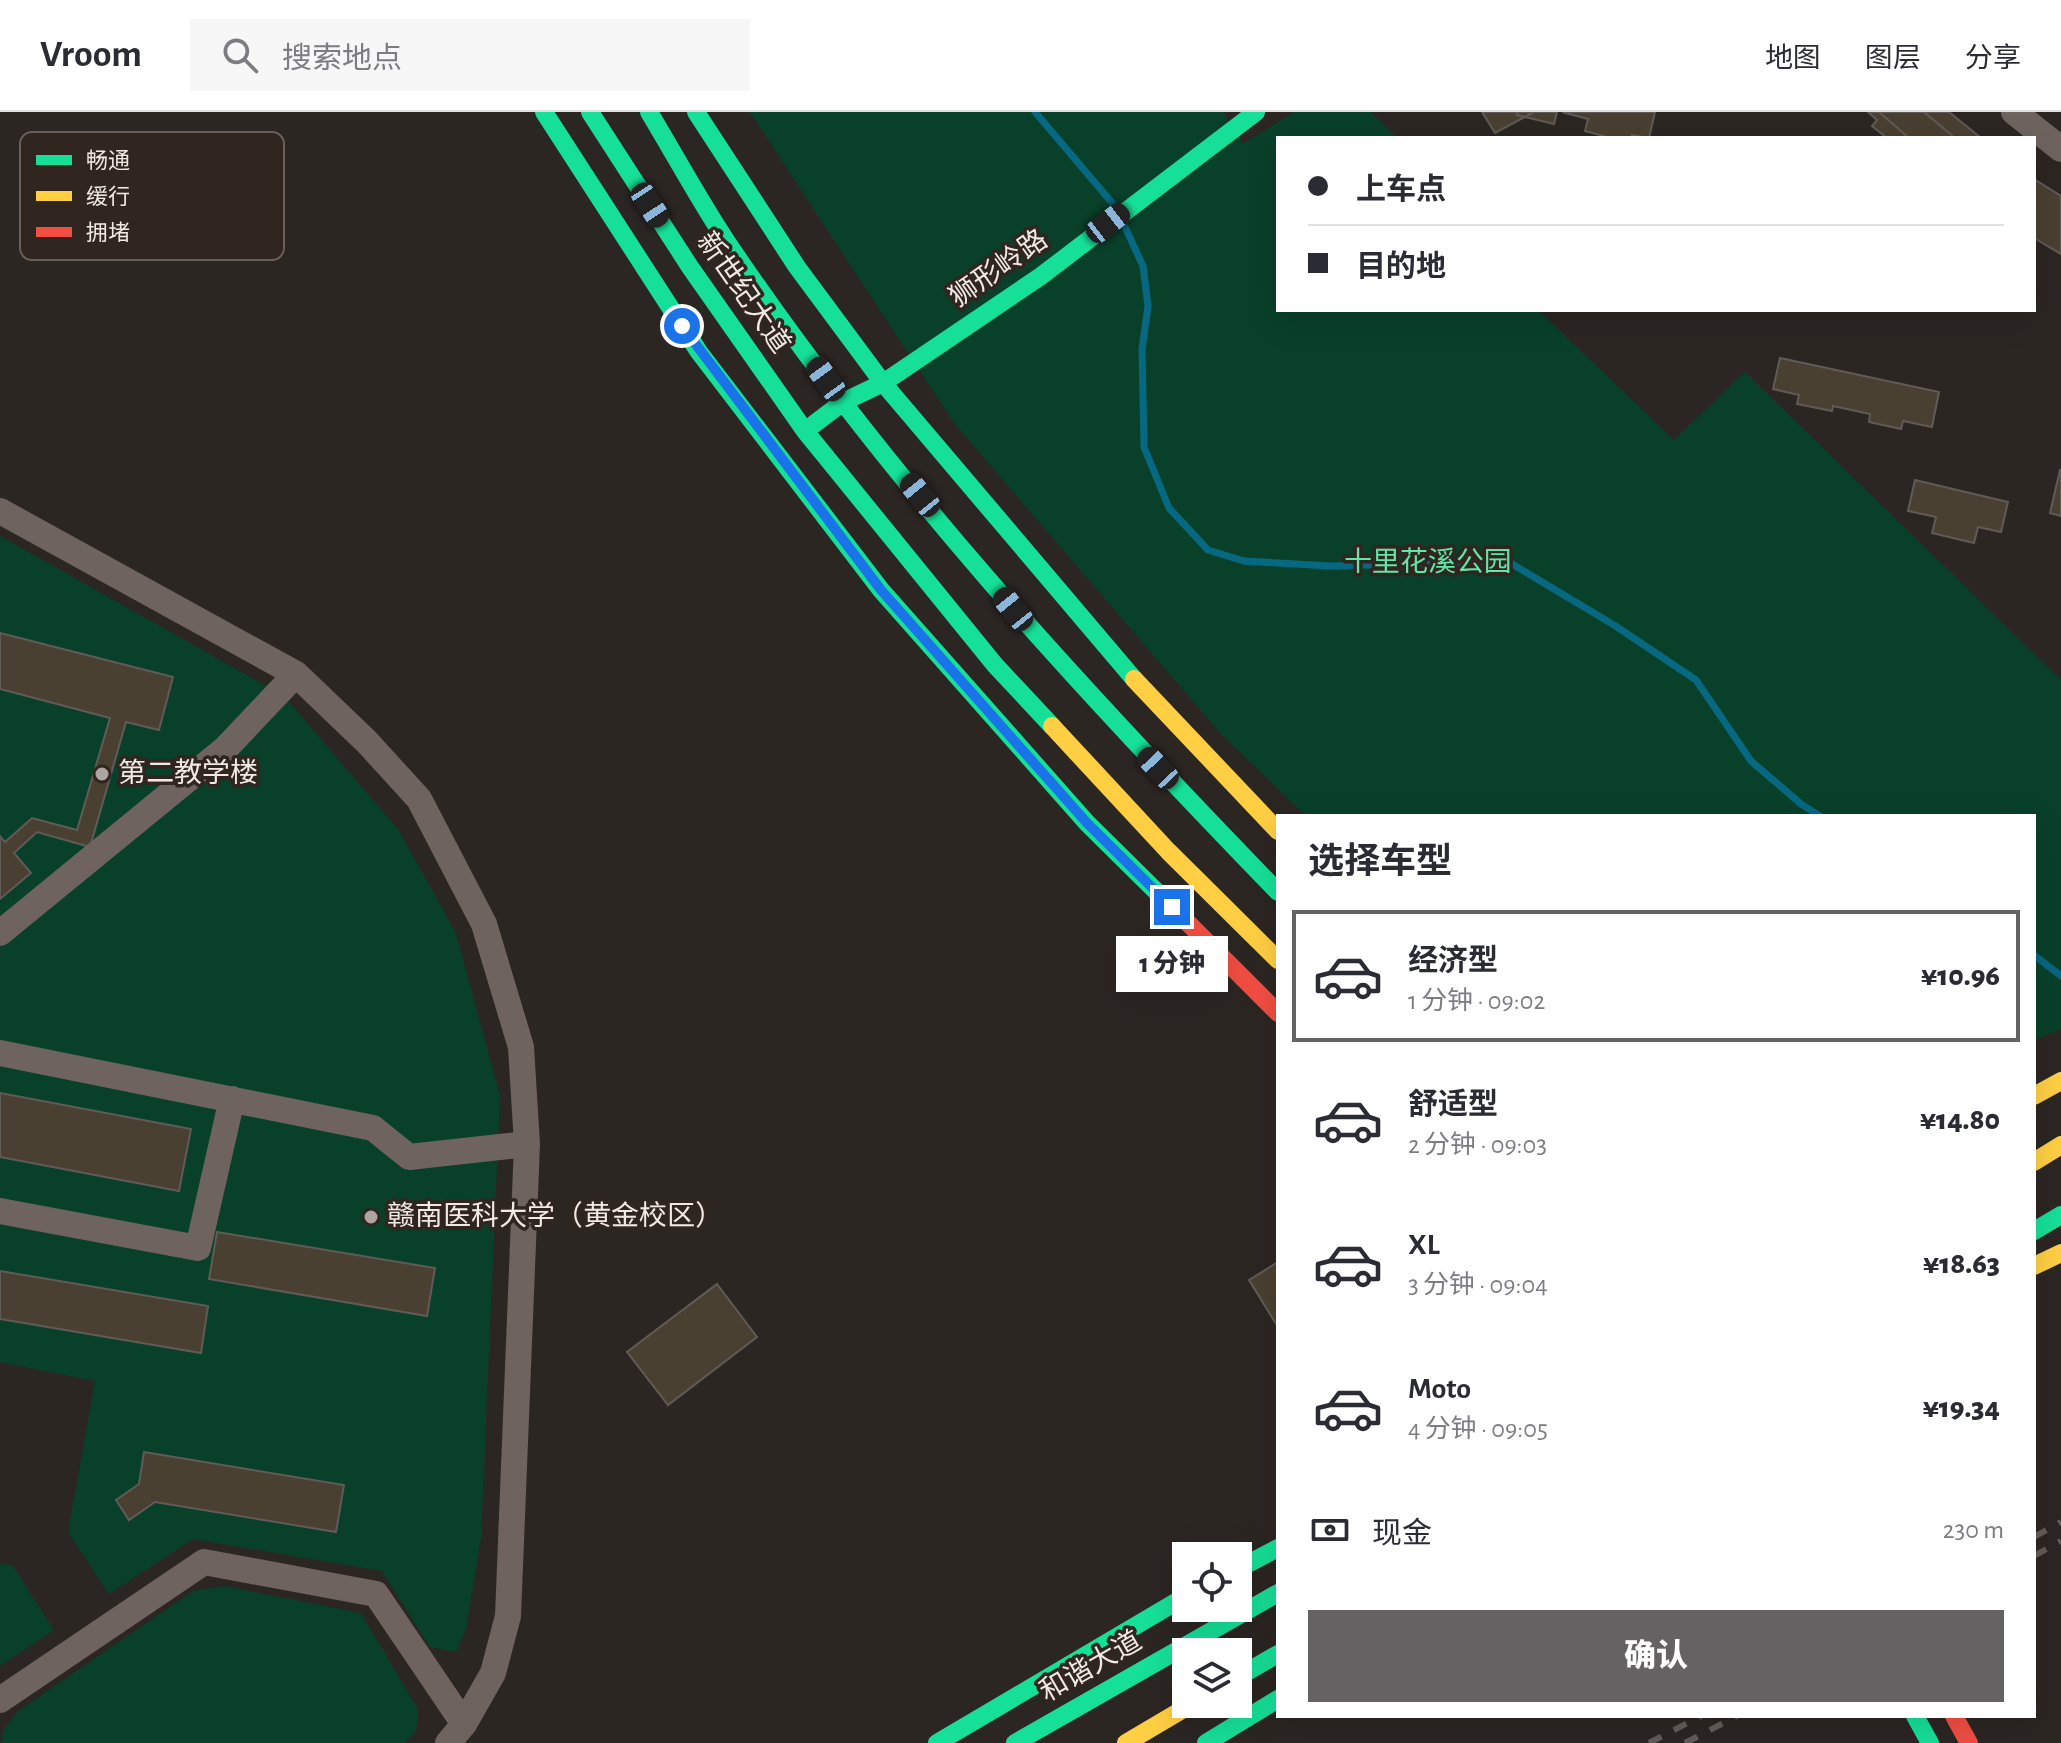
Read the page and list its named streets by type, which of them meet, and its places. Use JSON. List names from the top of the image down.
{
  "streets": {
    "main road": ["狮形岭路", "新世纪大道", "和谐大道"]
  },
  "crossings": [
    ["狮形岭路", "新世纪大道"]
  ],
  "parks": ["十里花溪公园"],
  "places": ["第二教学楼", "赣南医科大学（黄金校区）"],
  "legend": ["畅通", "缓行", "拥堵"],
  "page": {
    "header": "Vroom",
    "search": "搜索地点",
    "nav": ["地图", "图层", "分享"],
    "banner": ["上车点", "目的地"],
    "heading": "选择车型",
    "list": [
      {
        "name": "经济型",
        "note": "1 分钟 · 09:02",
        "value": "¥10.96"
      },
      {
        "name": "舒适型",
        "note": "2 分钟 · 09:03",
        "value": "¥14.80"
      },
      {
        "name": "XL",
        "note": "3 分钟 · 09:04",
        "value": "¥18.63"
      },
      {
        "name": "Moto",
        "note": "4 分钟 · 09:05",
        "value": "¥19.34"
      }
    ],
    "bubble": "1 分钟",
    "pay": ["现金", "230 m"],
    "buttons": "确认"
  }
}
